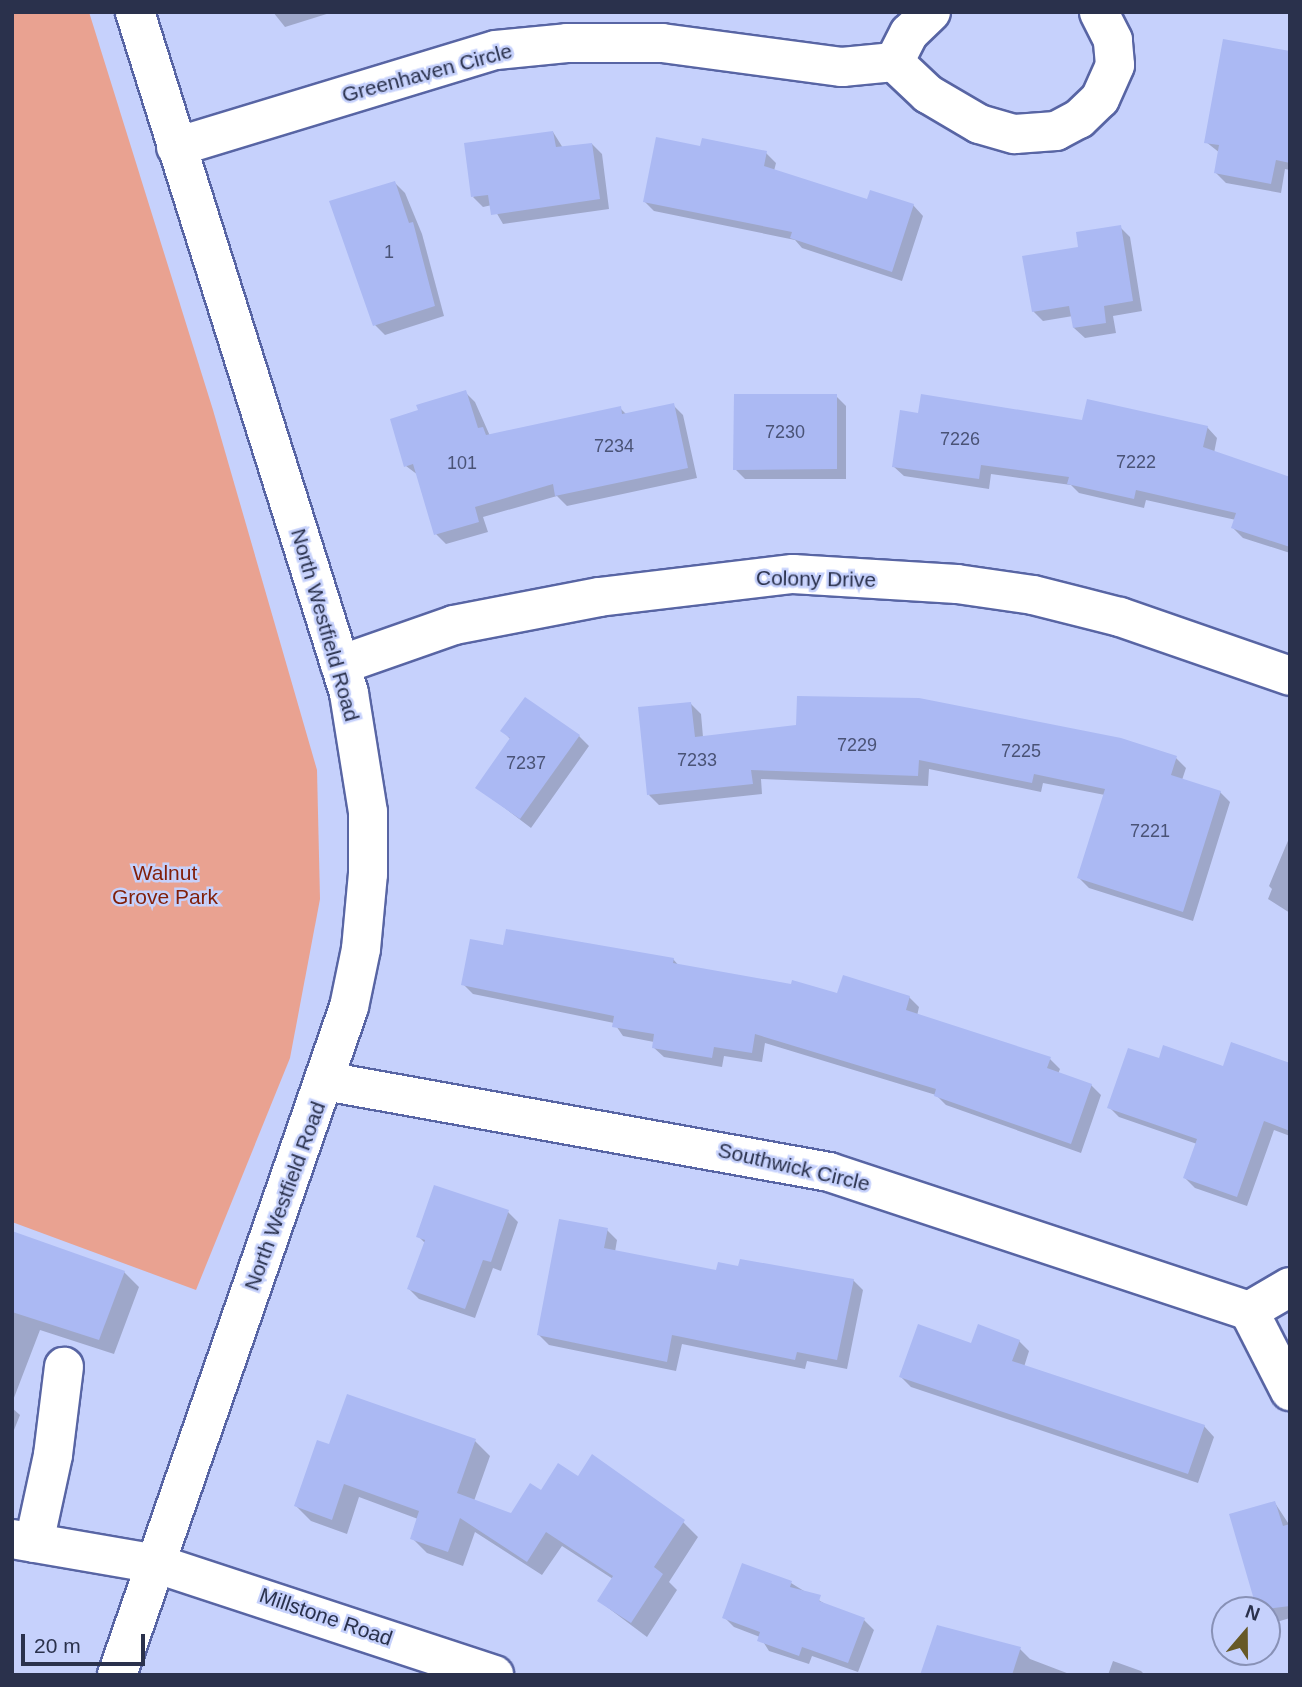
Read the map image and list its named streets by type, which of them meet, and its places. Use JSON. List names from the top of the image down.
{
  "streets": {
    "street": [
      "Greenhaven Circle",
      "Colony Drive",
      "North Westfield Road",
      "Southwick Circle",
      "Millstone Road"
    ]
  },
  "crossings": [
    ["Greenhaven Circle", "North Westfield Road"],
    ["Colony Drive", "North Westfield Road"],
    ["North Westfield Road", "Southwick Circle"],
    ["North Westfield Road", "Millstone Road"]
  ],
  "parks": ["Walnut Grove Park"],
  "house_numbers": [
    "1",
    "7230",
    "7226",
    "7234",
    "7222",
    "101",
    "7229",
    "7225",
    "7233",
    "7237",
    "7221"
  ],
  "scale_bar": "20 m",
  "north": "top"
}
